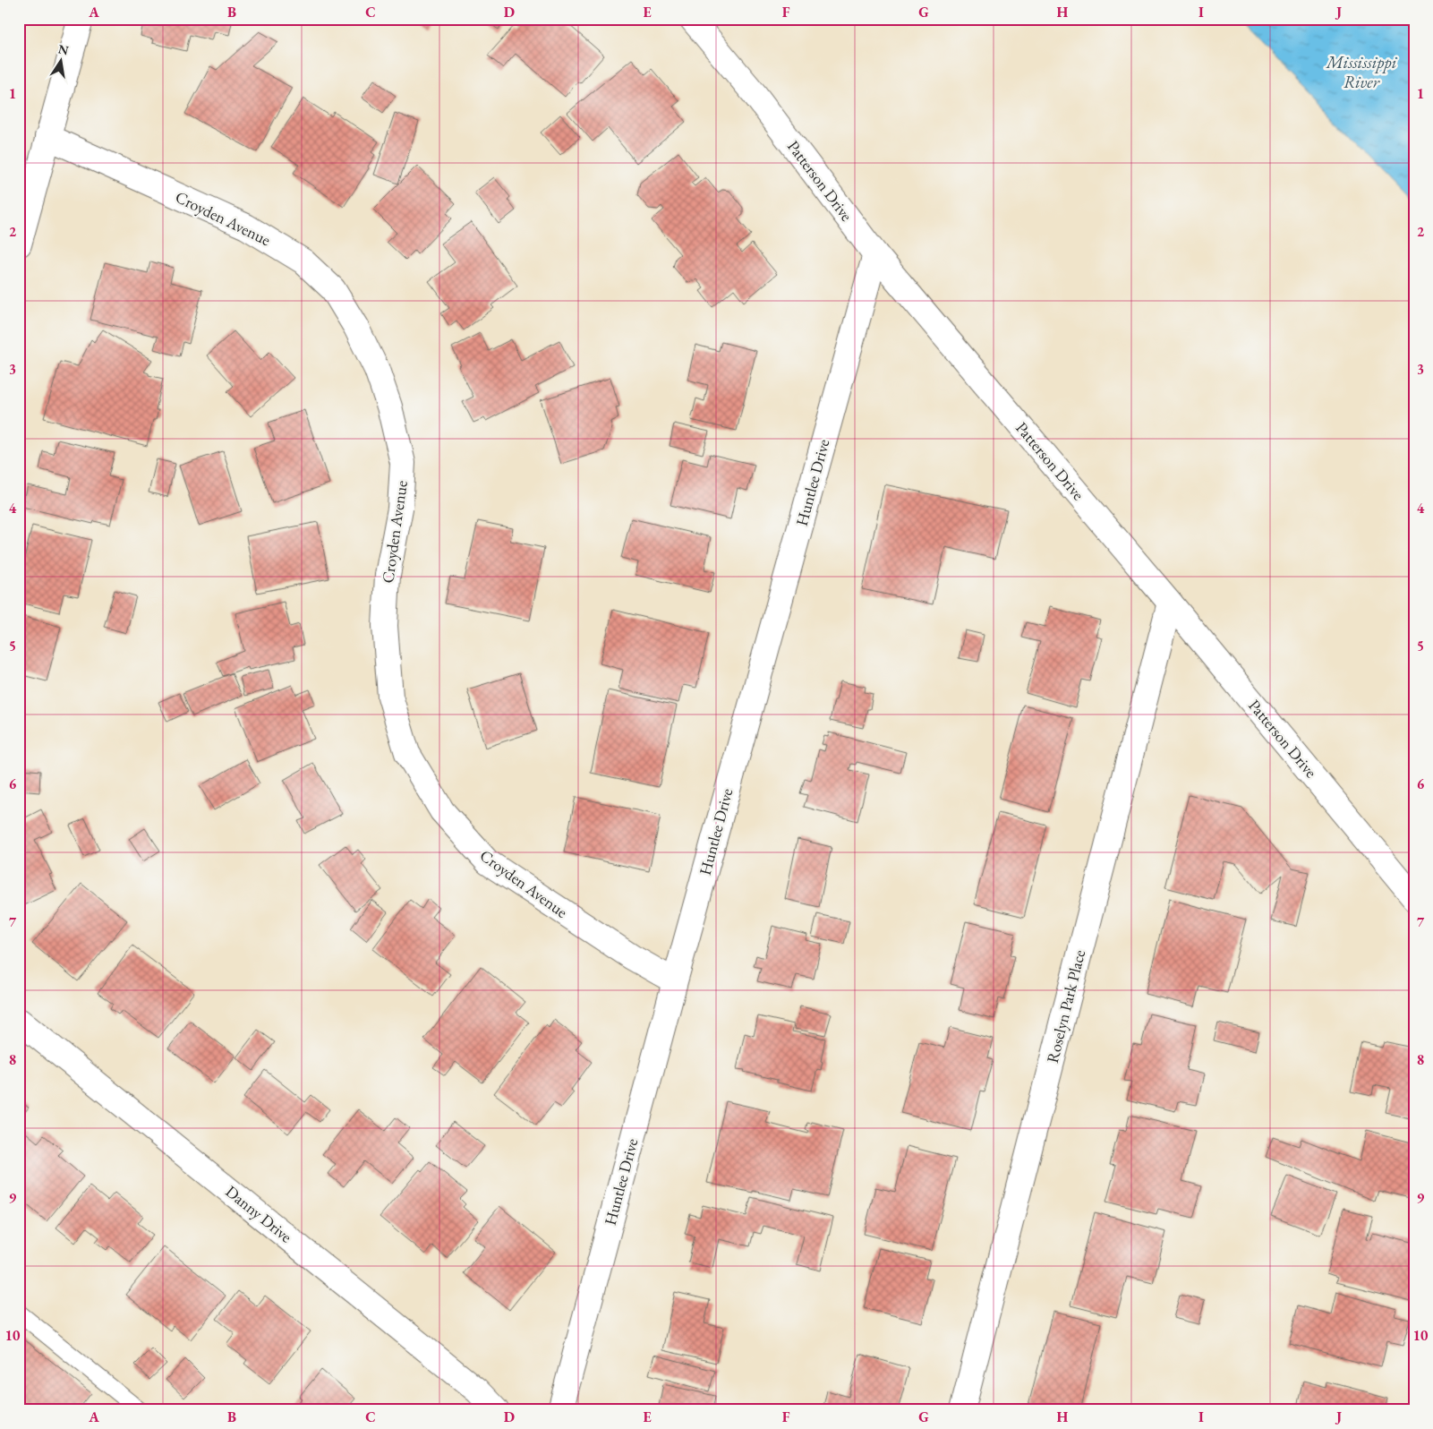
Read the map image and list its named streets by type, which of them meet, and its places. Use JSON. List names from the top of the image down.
{
  "streets": {
    "street": [
      "Patterson Drive",
      "Croyden Avenue",
      "Huntlee Drive",
      "Roselyn Park Place",
      "Danny Drive"
    ]
  },
  "crossings": [
    ["Patterson Drive", "Huntlee Drive"],
    ["Patterson Drive", "Roselyn Park Place"],
    ["Croyden Avenue", "Huntlee Drive"]
  ],
  "water": ["Mississippi River"],
  "north": "top",
  "grid": {
    "columns": [
      "A",
      "B",
      "C",
      "D",
      "E",
      "F",
      "G",
      "H",
      "I",
      "J"
    ],
    "rows": [
      "1",
      "2",
      "3",
      "4",
      "5",
      "6",
      "7",
      "8",
      "9",
      "10"
    ]
  }
}
